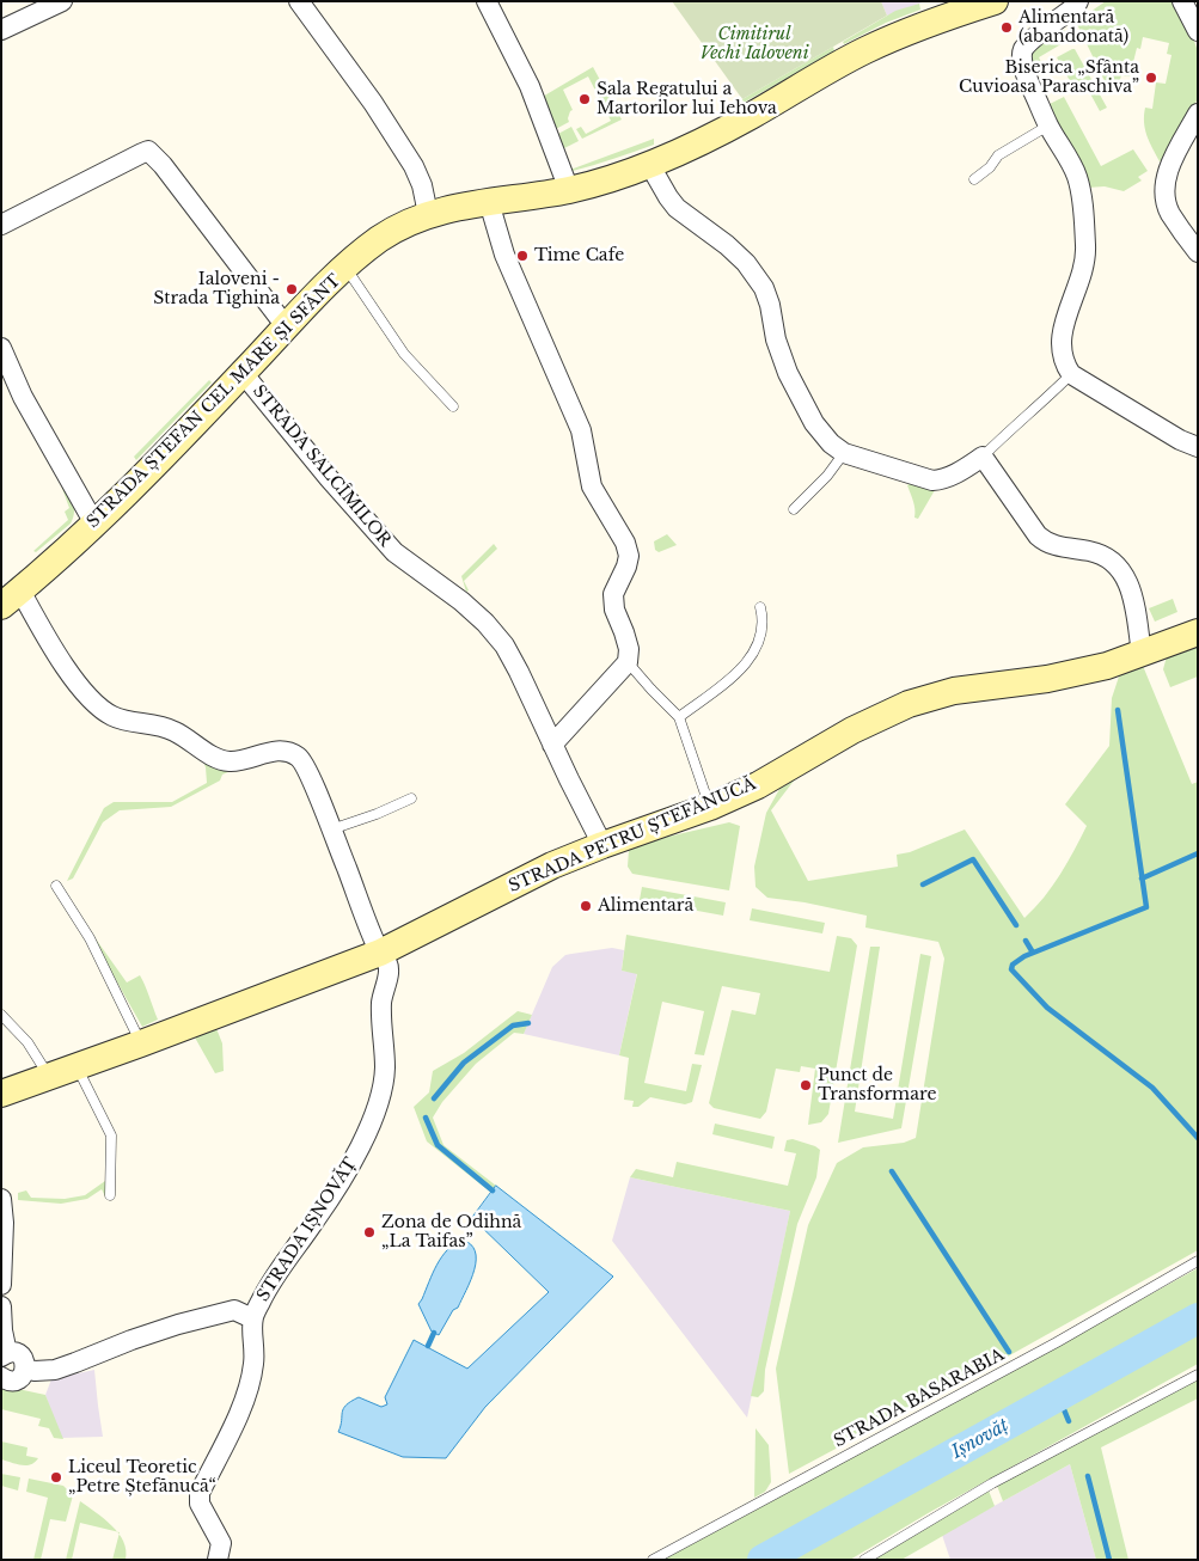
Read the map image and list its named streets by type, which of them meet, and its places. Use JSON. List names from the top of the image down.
{
  "streets": {
    "main road": ["STRADA ȘTEFAN CEL MARE ȘI SFÂNT", "STRADA PETRU ȘTEFĂNUCĂ"],
    "street": ["STRADA SALCÎMILOR", "STRADA IȘNOVĂȚ"],
    "lane": ["STRADA BASARABIA"]
  },
  "crossings": [
    ["STRADA ȘTEFAN CEL MARE ȘI SFÂNT", "STRADA SALCÎMILOR"],
    ["STRADA ȘTEFAN CEL MARE ȘI SFÂNT", "STRADA IȘNOVĂȚ"],
    ["STRADA SALCÎMILOR", "STRADA PETRU ȘTEFĂNUCĂ"],
    ["STRADA PETRU ȘTEFĂNUCĂ", "STRADA IȘNOVĂȚ"]
  ],
  "water": ["Ișnovăț"],
  "parks": ["Cimitirul Vechi Ialoveni"],
  "places": [
    "Alimentară (abandonată)",
    "Biserica „Sfânta Cuvioasa Paraschiva”",
    "Sala Regatului a Martorilor lui Iehova",
    "Time Cafe",
    "Ialoveni - Strada Tighina",
    "Alimentară",
    "Punct de Transformare",
    "Zona de Odihnă „La Taifas”",
    "Liceul Teoretic „Petre Ștefănucă“"
  ]
}
